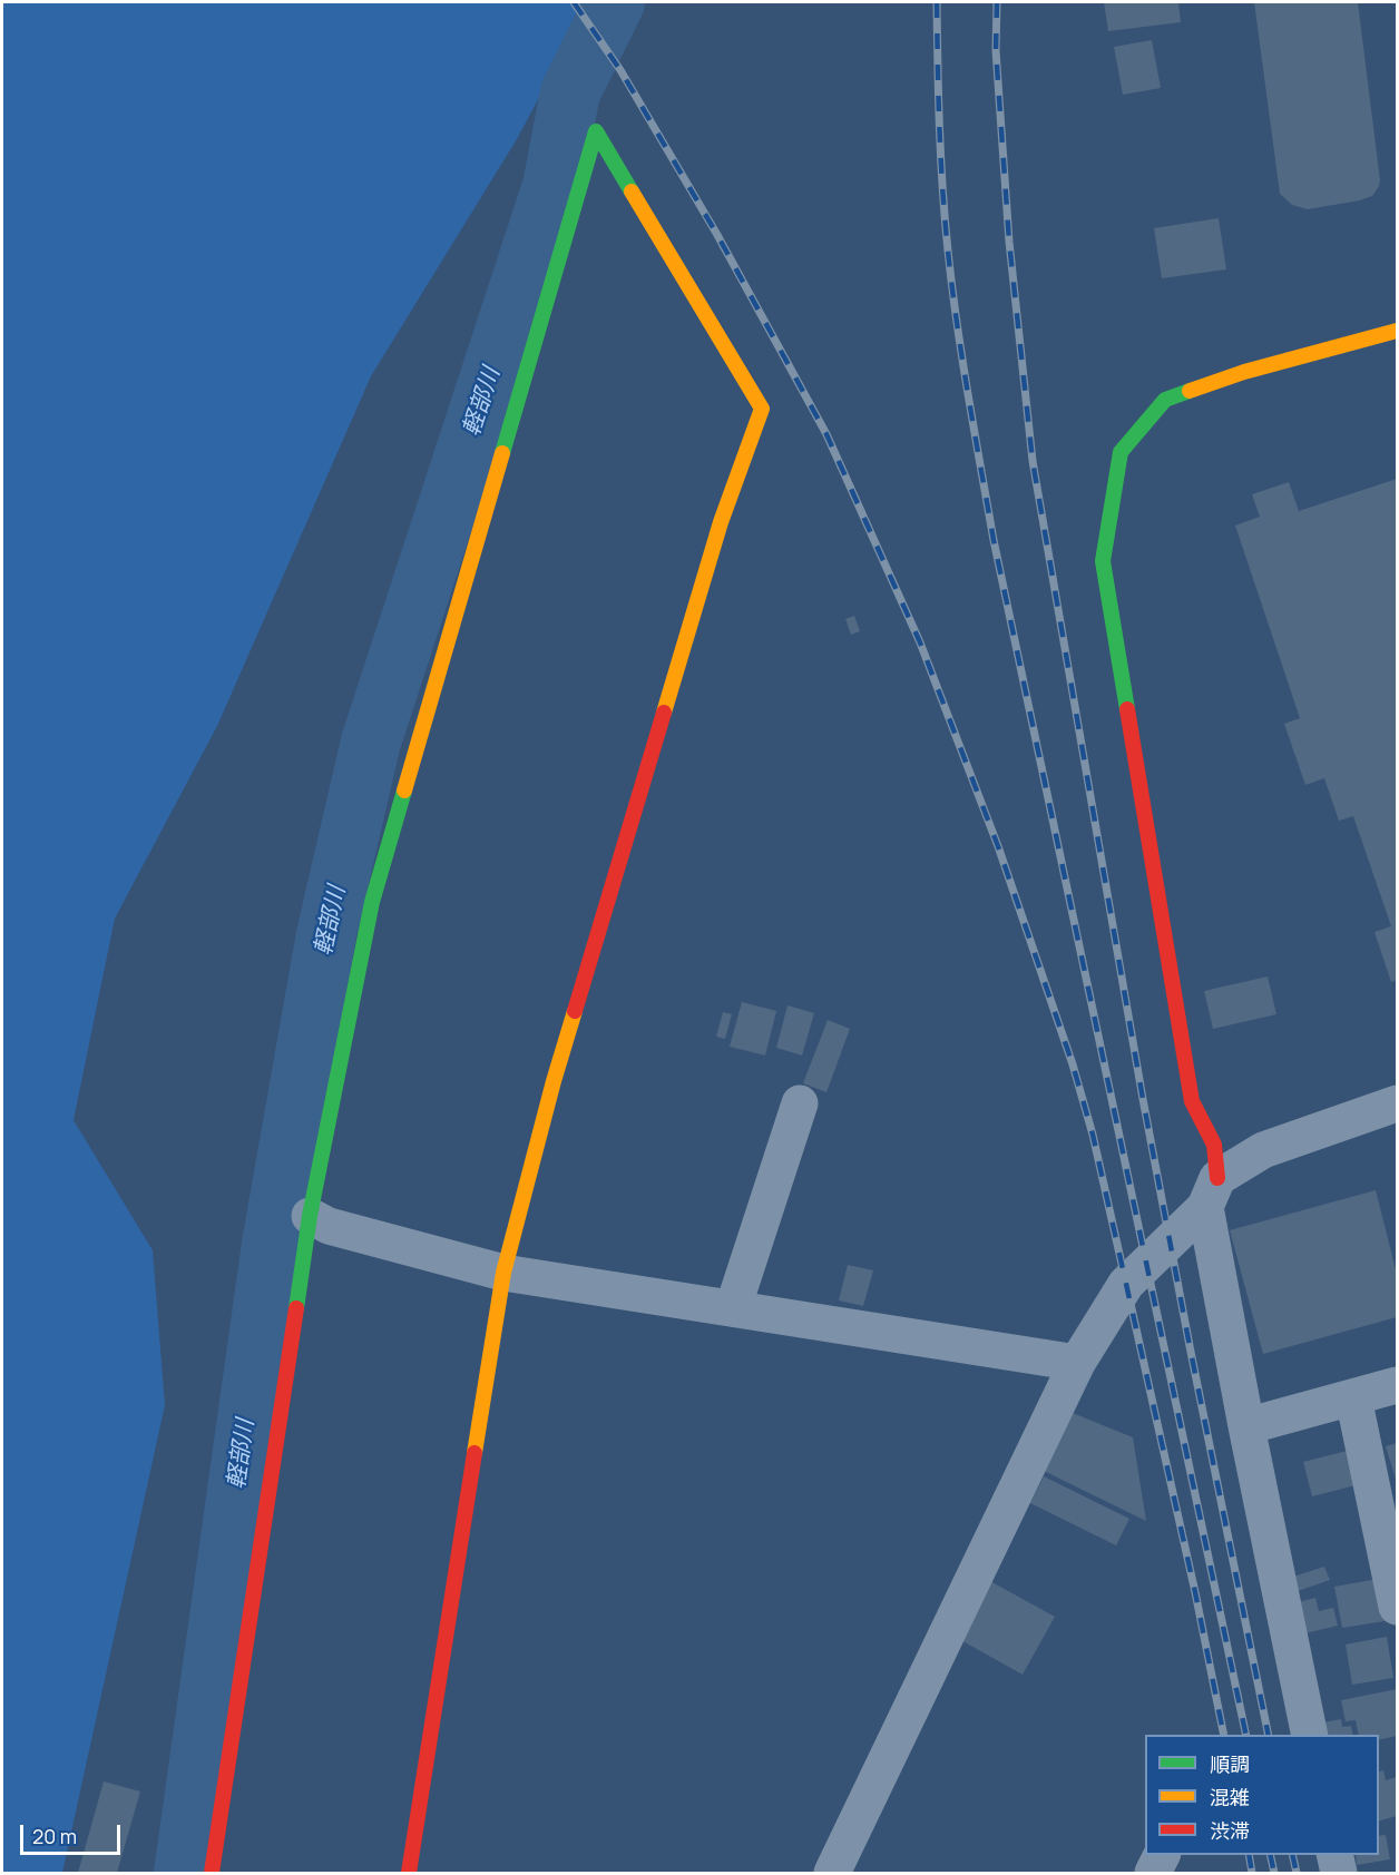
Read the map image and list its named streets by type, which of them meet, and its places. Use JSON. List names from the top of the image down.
{
  "water": ["軽部川"],
  "legend": ["順調", "混雑", "渋滞"],
  "scale_bar": "20 m"
}
